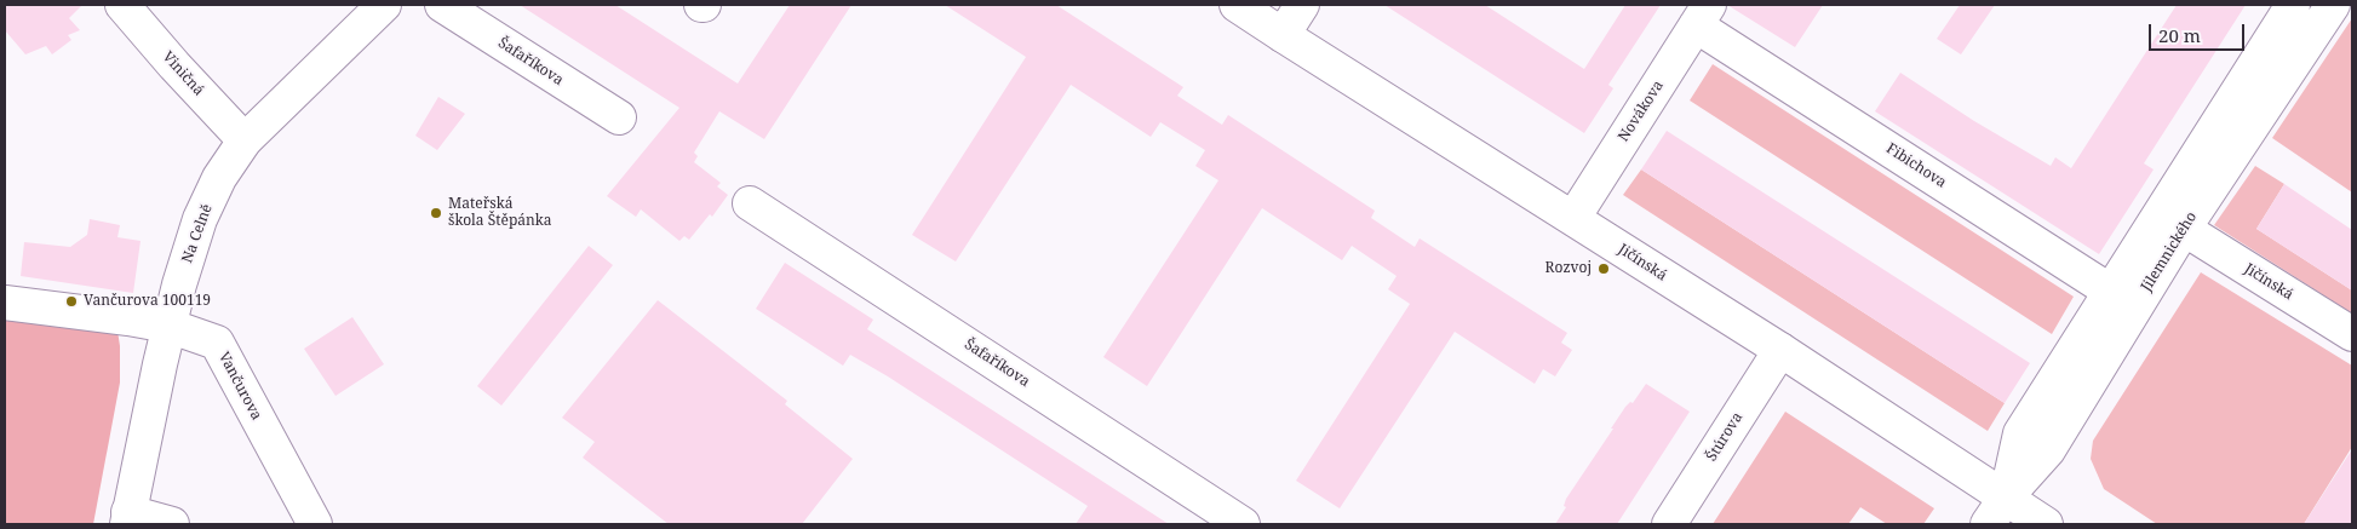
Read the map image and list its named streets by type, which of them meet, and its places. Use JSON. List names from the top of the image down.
{
  "streets": {
    "street": [
      "Šafaříkova",
      "Viničná",
      "Novákova",
      "Fibichova",
      "Na Celně",
      "Jilemnického",
      "Jičínská",
      "Vančurova",
      "Štúrova"
    ]
  },
  "crossings": [
    ["Viničná", "Na Celně"],
    ["Novákova", "Fibichova"],
    ["Novákova", "Jičínská"],
    ["Fibichova", "Jilemnického"],
    ["Na Celně", "Vančurova"],
    ["Jilemnického", "Jičínská"],
    ["Jičínská", "Štúrova"]
  ],
  "places": ["Mateřská škola Štěpánka", "Rozvoj", "Vančurova 100119"],
  "scale_bar": "20 m"
}
